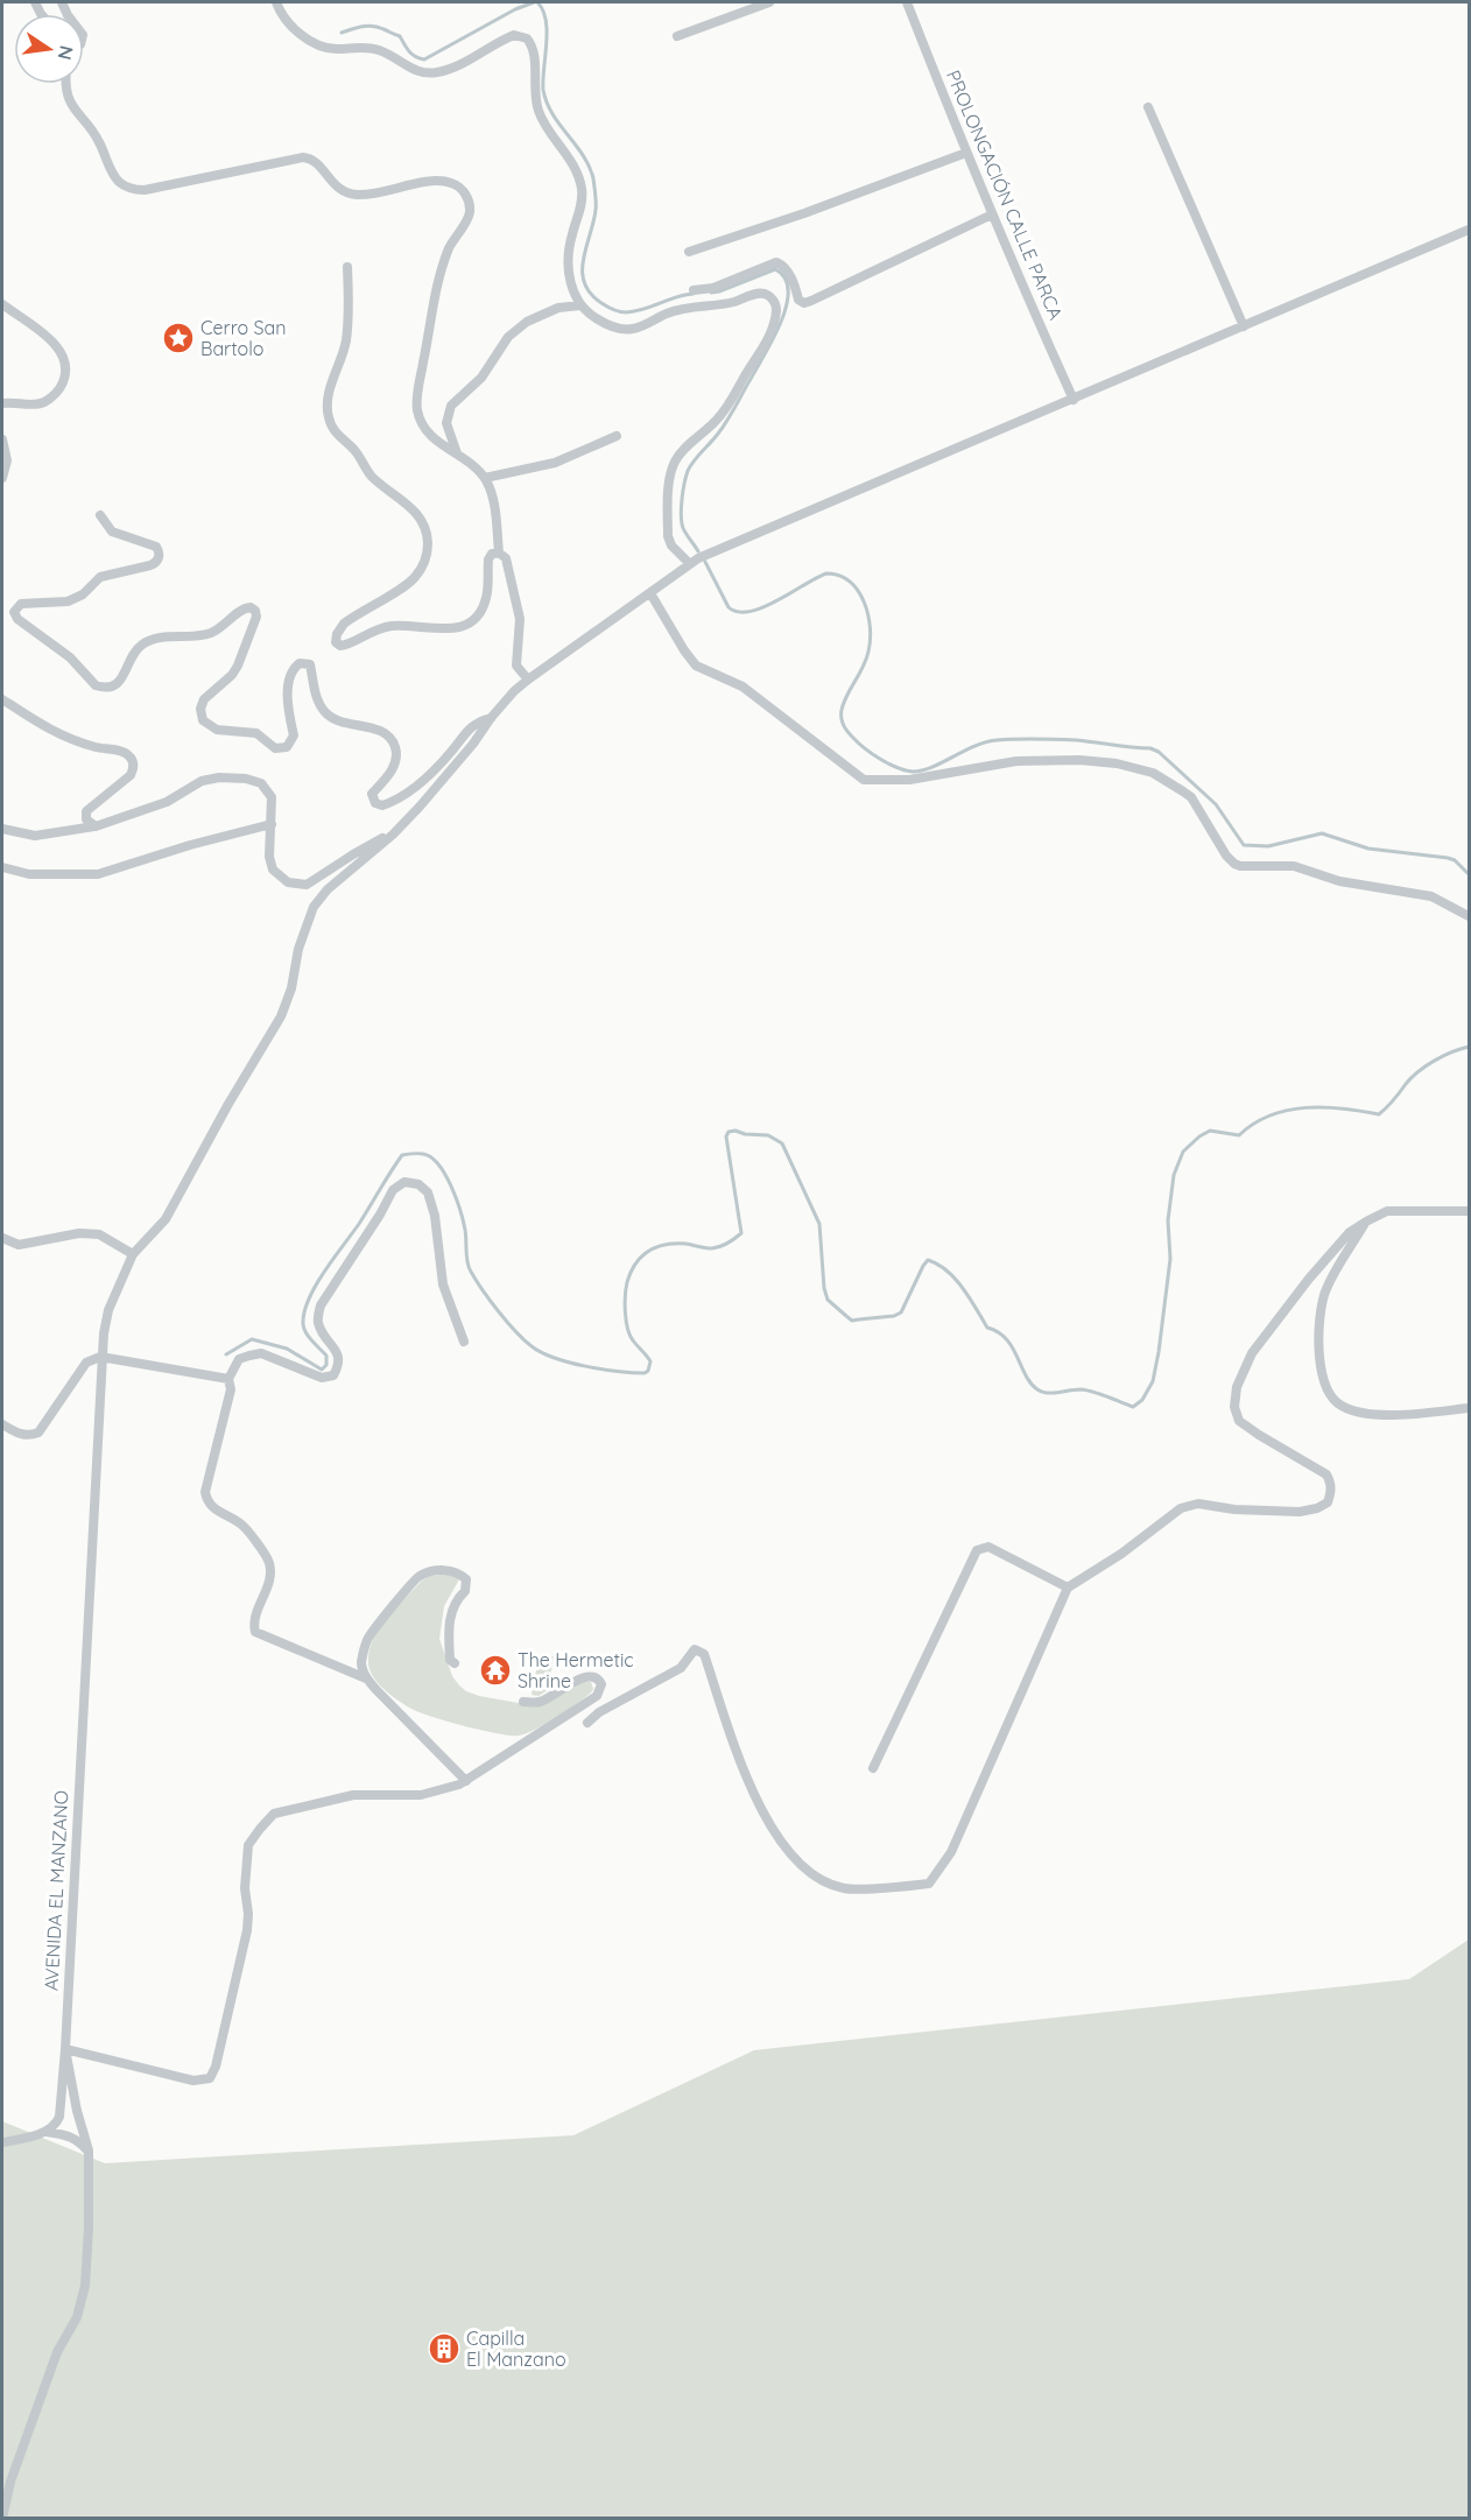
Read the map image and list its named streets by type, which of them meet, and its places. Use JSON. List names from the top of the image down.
{
  "streets": {
    "street": ["PROLONGACIÓN CALLE PARCA", "AVENIDA EL MANZANO"]
  },
  "places": {
    "place": ["Cerro San Bartolo"],
    "temple": ["The Hermetic Shrine"],
    "building": ["Capilla El Manzano"]
  },
  "north": "right"
}
